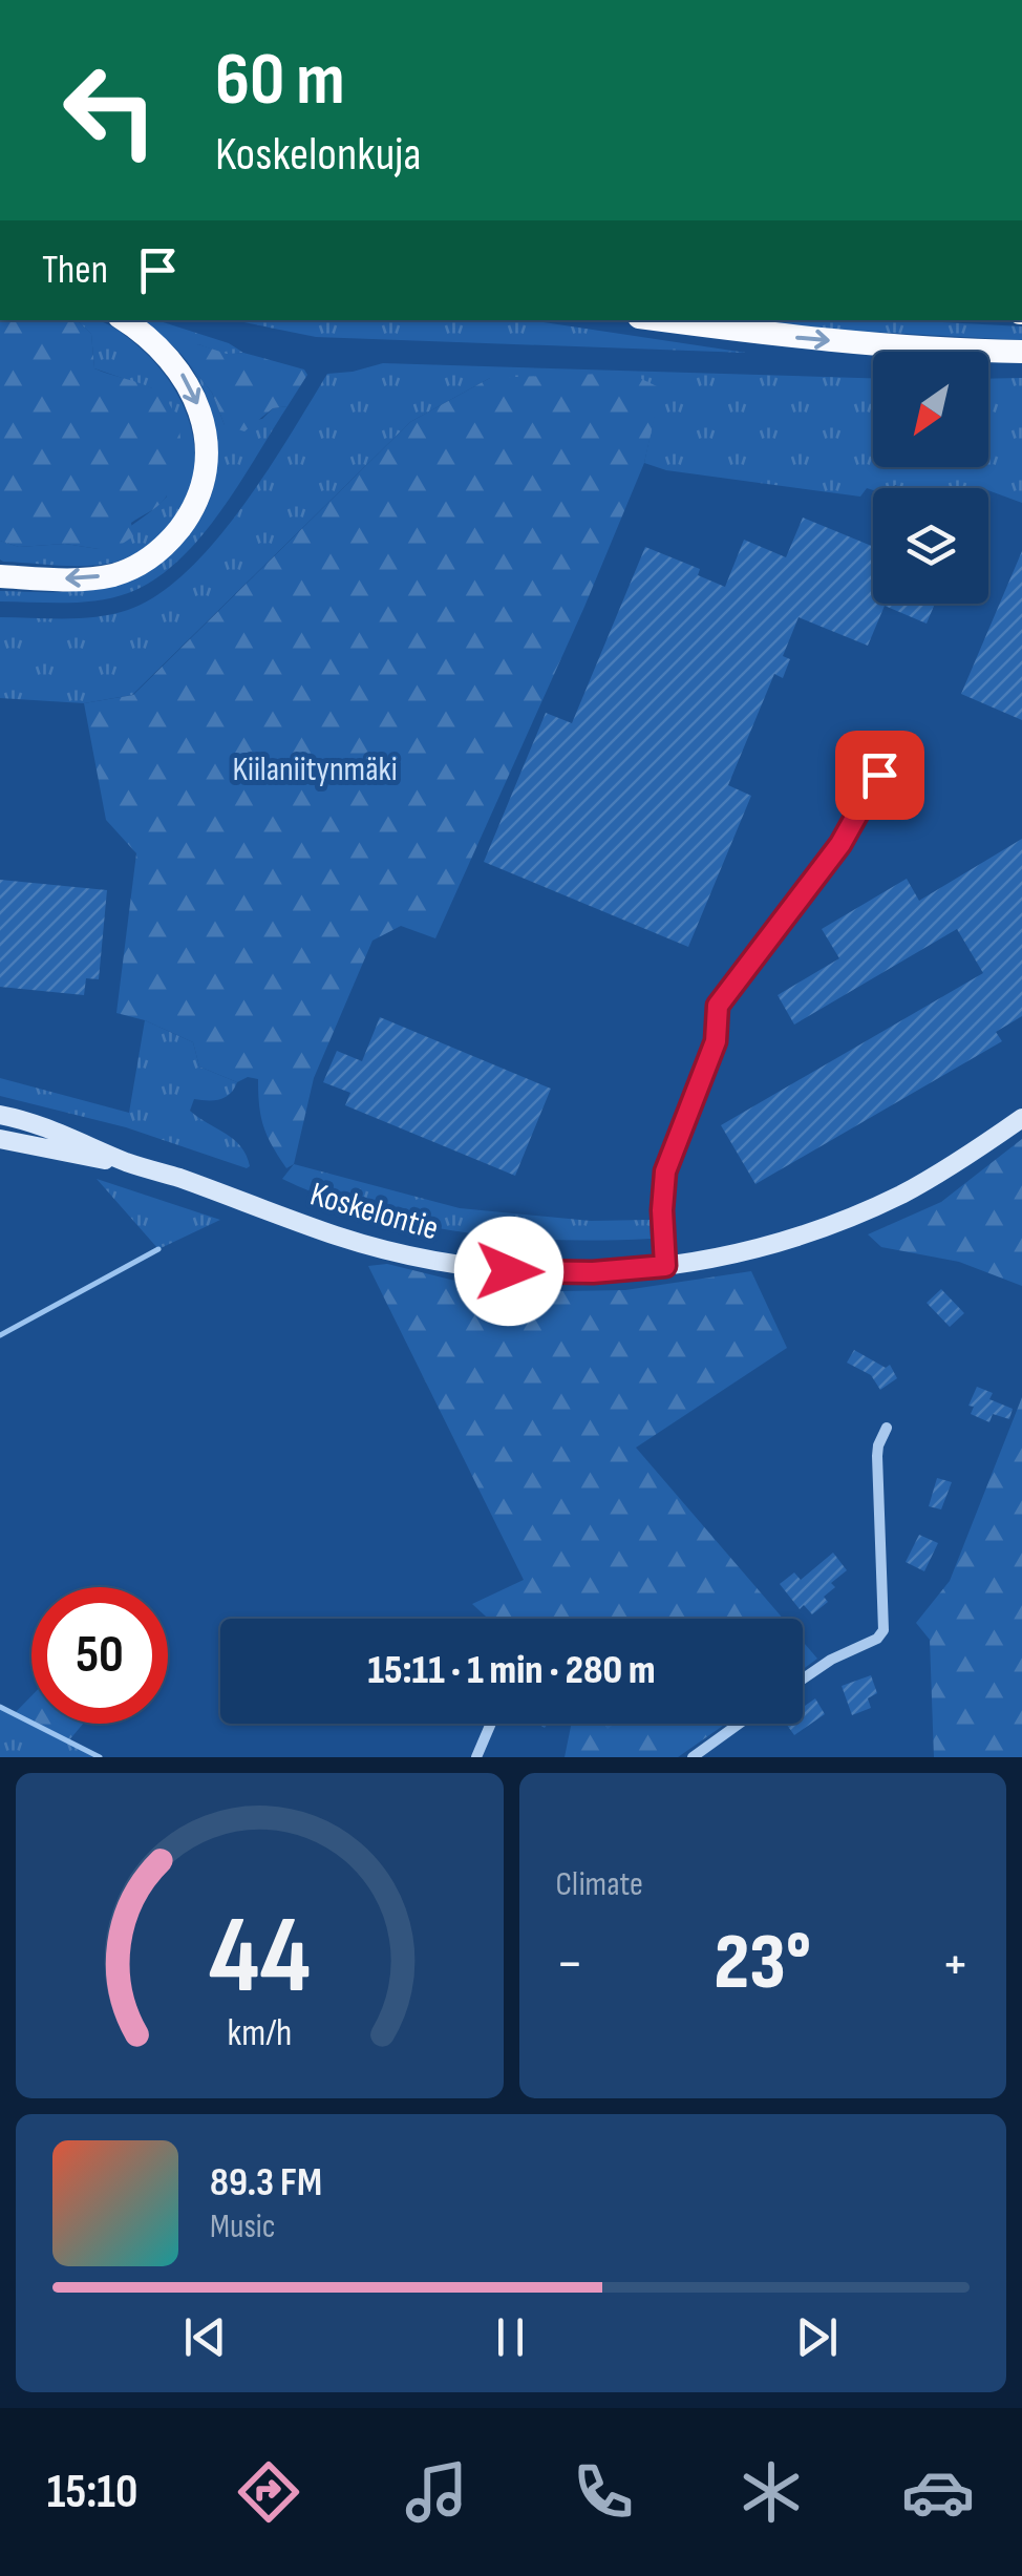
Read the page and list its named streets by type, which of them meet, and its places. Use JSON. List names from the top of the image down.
{
  "streets": {
    "main road": ["Koskelontie"]
  },
  "parks": ["Kiilaniitynmäki"],
  "north": "bottom left",
  "page": {
    "turn": ["60 m", "Koskelonkuja"],
    "then": "Then",
    "limit": "50",
    "trip": "15:11 · 1 min · 280 m",
    "tile": "Climate",
    "heat": ["−", "23°", "+"],
    "song": ["89.3 FM", "Music"],
    "tabs": "15:10",
    "gauge": ["44", "km/h"]
  }
}
